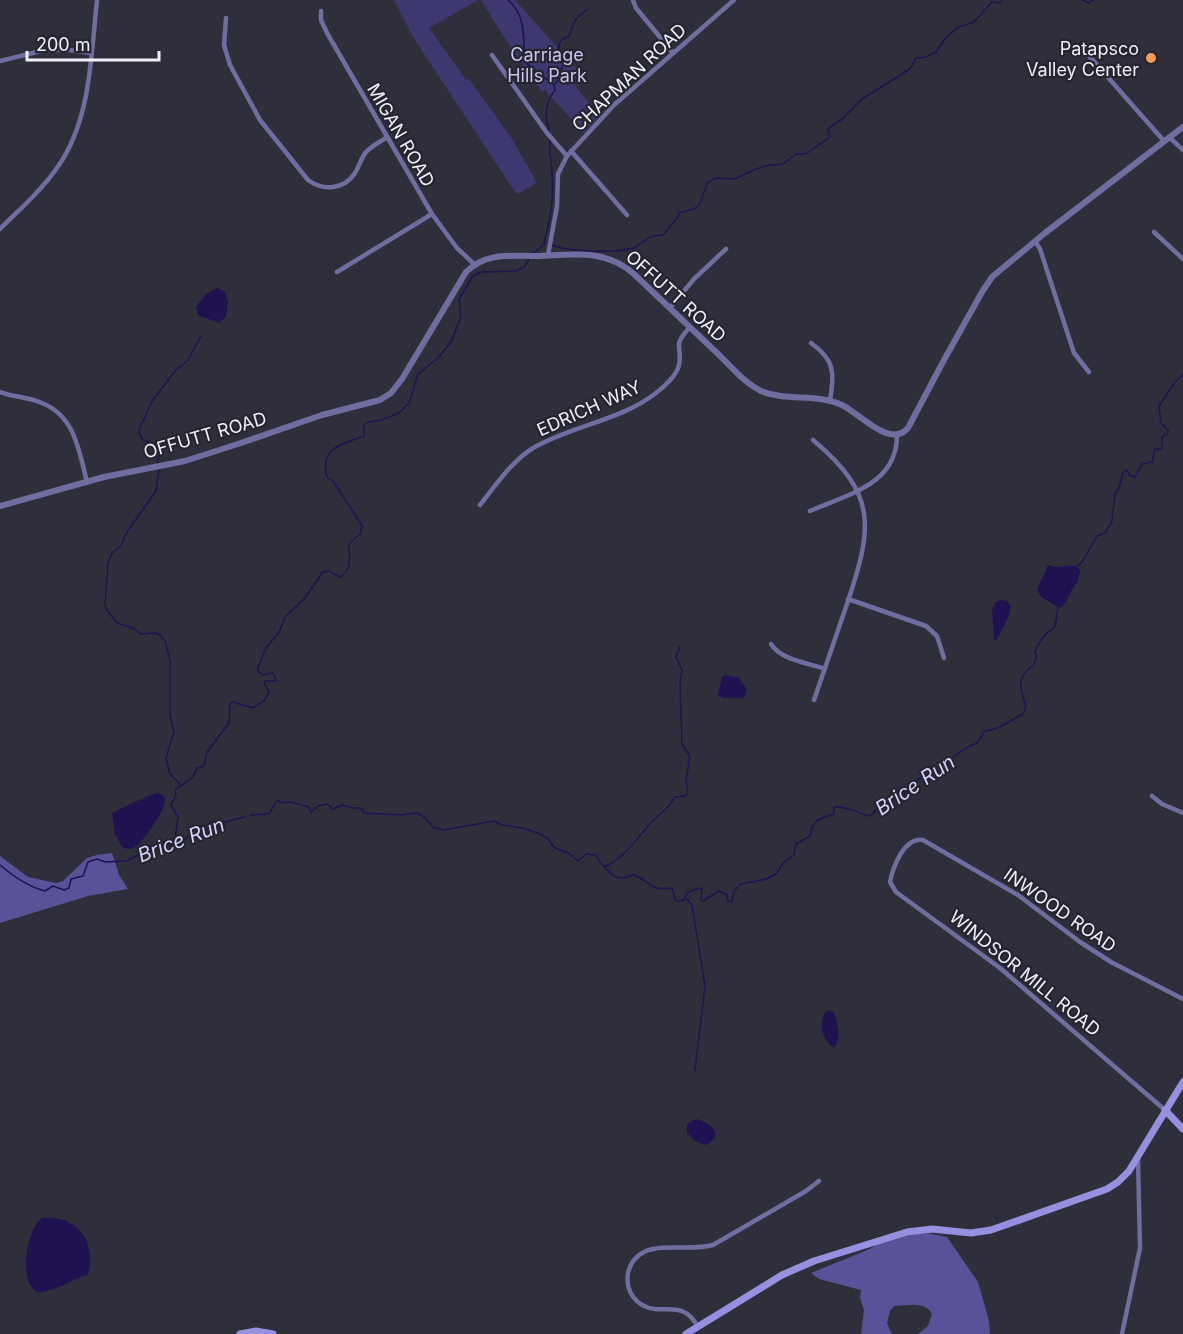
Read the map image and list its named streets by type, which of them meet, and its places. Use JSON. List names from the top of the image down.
{
  "streets": {
    "main road": ["WINDSOR MILL ROAD"],
    "street": [
      "CHAPMAN ROAD",
      "MIGAN ROAD",
      "OFFUTT ROAD",
      "EDRICH WAY",
      "INWOOD ROAD"
    ]
  },
  "crossings": [
    ["CHAPMAN ROAD", "OFFUTT ROAD"],
    ["MIGAN ROAD", "OFFUTT ROAD"],
    ["OFFUTT ROAD", "EDRICH WAY"],
    ["INWOOD ROAD", "WINDSOR MILL ROAD"]
  ],
  "water": ["Brice Run"],
  "parks": ["Carriage Hills Park"],
  "places": ["Patapsco Valley Center"],
  "scale_bar": "200 m"
}
